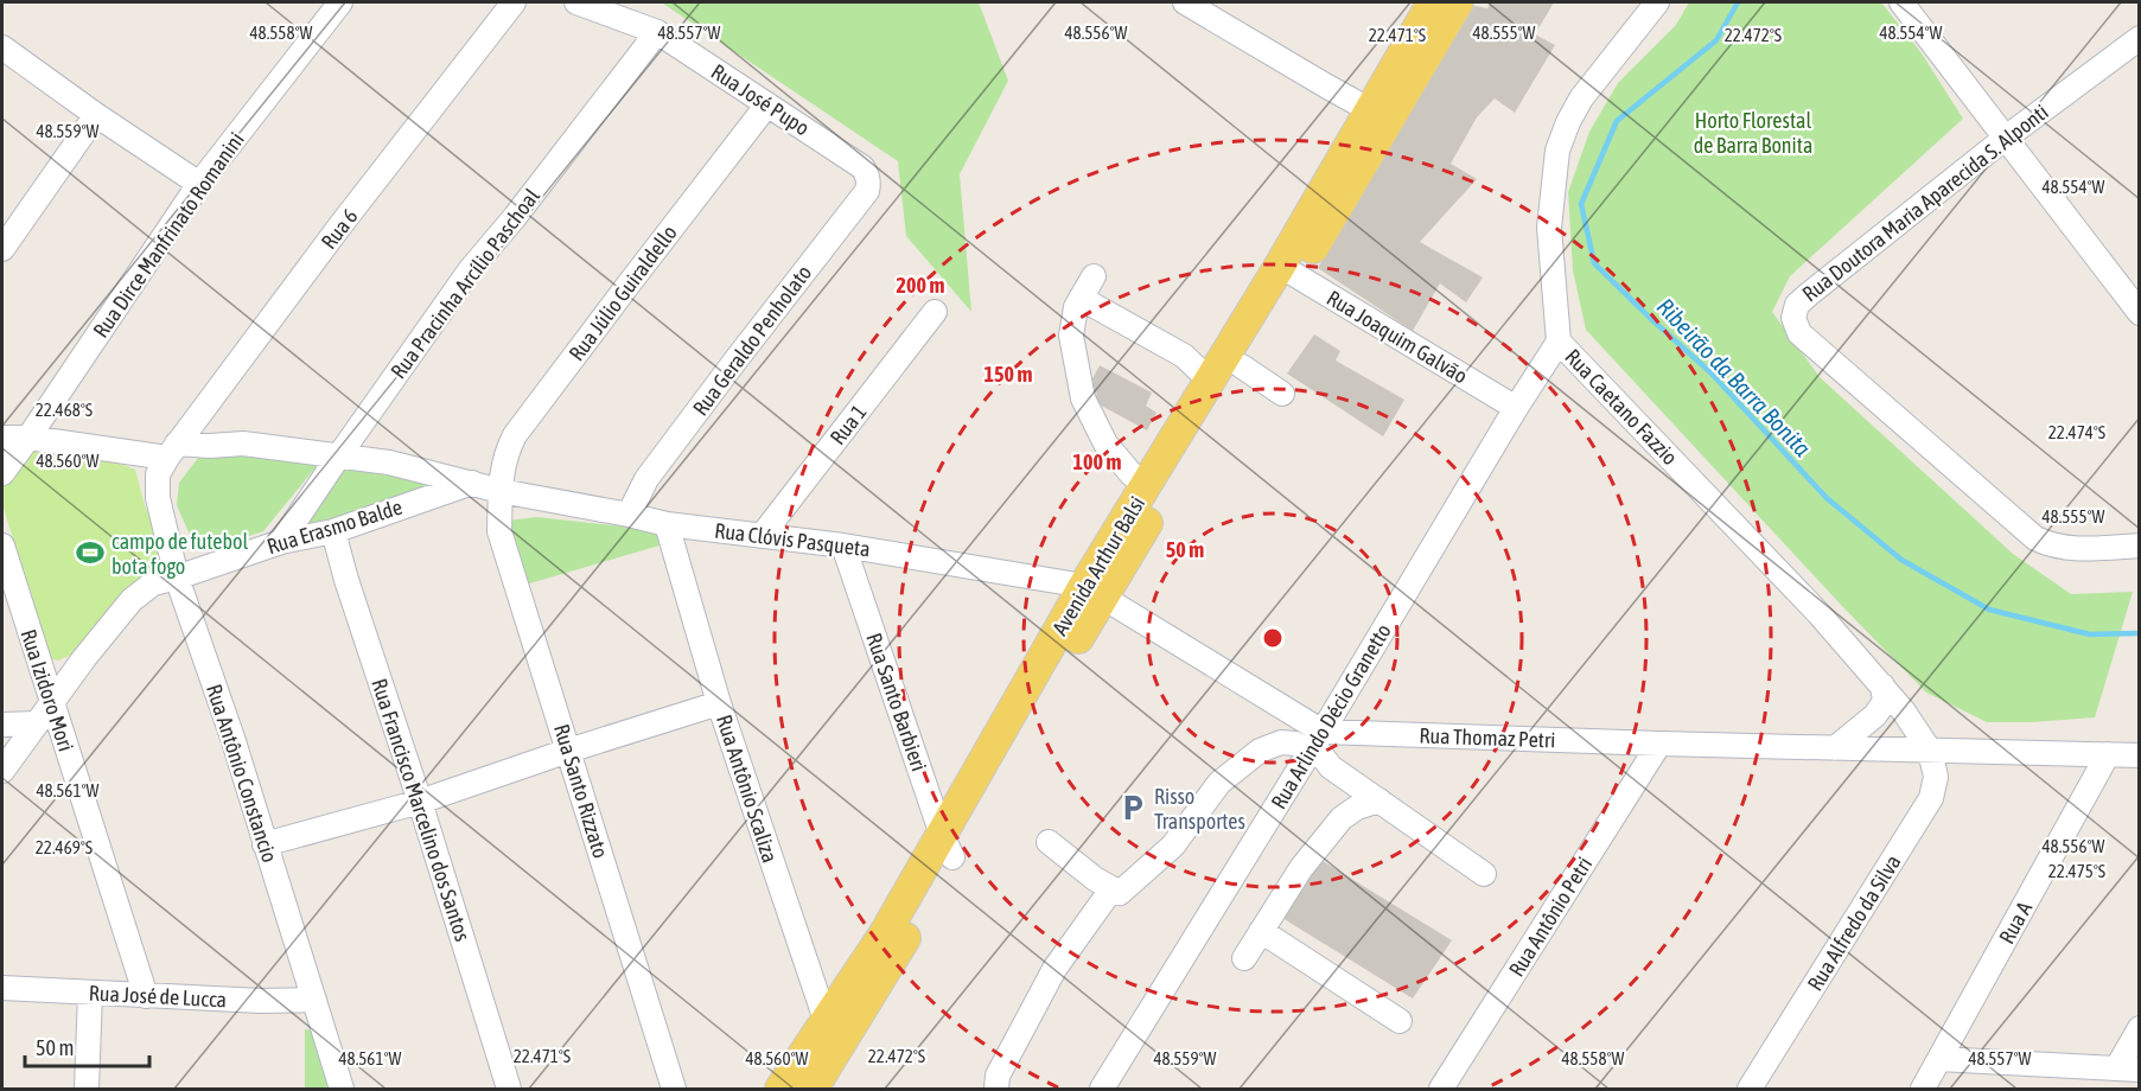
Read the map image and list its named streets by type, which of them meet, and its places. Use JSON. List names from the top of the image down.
{
  "streets": {
    "main road": ["Avenida Arthur Balsi"],
    "street": [
      "Rua José Pupo",
      "Rua Doutora Maria Aparecida S. Alponti",
      "Rua 6",
      "Rua Dirce Manfrinato Romanini",
      "Rua Pracinha Arcílio Paschoal",
      "Rua Júlio Guiraldello",
      "Rua Joaquim Galvão",
      "Rua Geraldo Penholato",
      "Rua Caetano Fazzio",
      "Rua 1",
      "Rua Erasmo Balde",
      "Rua Clóvis Pasqueta",
      "Rua Izidoro Mori",
      "Rua Santo Barbieri",
      "Rua Arlindo Décio Granetto",
      "Rua Thomaz Petri",
      "Rua Antônio Constancio",
      "Rua Antônio Scaliza",
      "Rua Santo Rizzato",
      "Rua Francisco Marcelino dos Santos",
      "Rua Antônio Petri",
      "Rua Alfredo da Silva",
      "Rua A",
      "Rua José de Lucca"
    ]
  },
  "crossings": [
    ["Rua José Pupo", "Rua Pracinha Arcílio Paschoal"],
    ["Rua José Pupo", "Rua Júlio Guiraldello"],
    ["Rua José Pupo", "Rua Geraldo Penholato"],
    ["Rua 6", "Rua Antônio Constancio"],
    ["Rua Pracinha Arcílio Paschoal", "Rua Erasmo Balde"],
    ["Rua Júlio Guiraldello", "Rua Clóvis Pasqueta"],
    ["Rua Júlio Guiraldello", "Rua Santo Rizzato"],
    ["Rua Joaquim Galvão", "Avenida Arthur Balsi"],
    ["Rua Joaquim Galvão", "Rua Arlindo Décio Granetto"],
    ["Rua Geraldo Penholato", "Rua Clóvis Pasqueta"],
    ["Rua Caetano Fazzio", "Rua Arlindo Décio Granetto"],
    ["Rua Caetano Fazzio", "Rua Thomaz Petri"],
    ["Rua Caetano Fazzio", "Rua Alfredo da Silva"],
    ["Rua 1", "Rua Clóvis Pasqueta"],
    ["Rua Erasmo Balde", "Rua Izidoro Mori"],
    ["Rua Erasmo Balde", "Rua Antônio Constancio"],
    ["Rua Erasmo Balde", "Rua Francisco Marcelino dos Santos"],
    ["Rua Clóvis Pasqueta", "Avenida Arthur Balsi"],
    ["Rua Clóvis Pasqueta", "Rua Santo Barbieri"],
    ["Rua Clóvis Pasqueta", "Rua Thomaz Petri"],
    ["Rua Clóvis Pasqueta", "Rua Antônio Scaliza"],
    ["Rua Clóvis Pasqueta", "Rua Santo Rizzato"],
    ["Avenida Arthur Balsi", "Rua Santo Barbieri"],
    ["Avenida Arthur Balsi", "Rua Thomaz Petri"],
    ["Avenida Arthur Balsi", "Rua Antônio Scaliza"],
    ["Rua Izidoro Mori", "Rua José de Lucca"],
    ["Rua Arlindo Décio Granetto", "Rua Thomaz Petri"],
    ["Rua Thomaz Petri", "Rua Antônio Petri"],
    ["Rua Thomaz Petri", "Rua Alfredo da Silva"],
    ["Rua Thomaz Petri", "Rua A"],
    ["Rua Antônio Constancio", "Rua José de Lucca"]
  ],
  "water": ["Ribeirão da Barra Bonita"],
  "parks": ["Horto Florestal de Barra Bonita"],
  "places": {
    "sports": ["campo de futebol bota fogo"],
    "parking": ["Risso Transportes"]
  },
  "scale_bar": "50 m",
  "coordinates": [
    "48.558°W",
    "48.557°W",
    "48.556°W",
    "48.555°W",
    "48.554°W",
    "22.471°S",
    "22.472°S",
    "48.559°W",
    "22.468°S",
    "22.474°S",
    "48.560°W",
    "48.561°W",
    "22.469°S",
    "22.475°S"
  ],
  "rings": [
    "200 m",
    "150 m",
    "100 m",
    "50 m"
  ]
}
